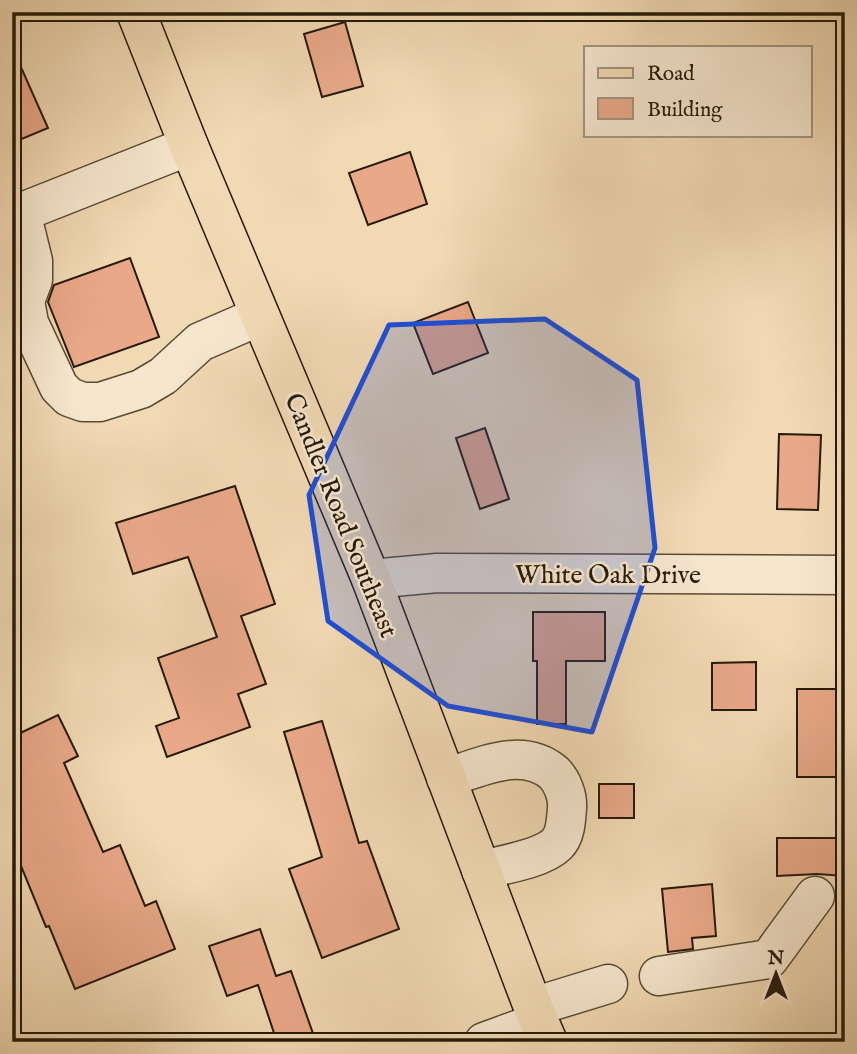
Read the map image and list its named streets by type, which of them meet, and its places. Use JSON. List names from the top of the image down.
{
  "streets": {
    "main road": ["Candler Road Southeast"],
    "street": ["White Oak Drive"]
  },
  "crossings": [
    ["Candler Road Southeast", "White Oak Drive"]
  ],
  "legend": ["Road", "Building"],
  "north": "top"
}
